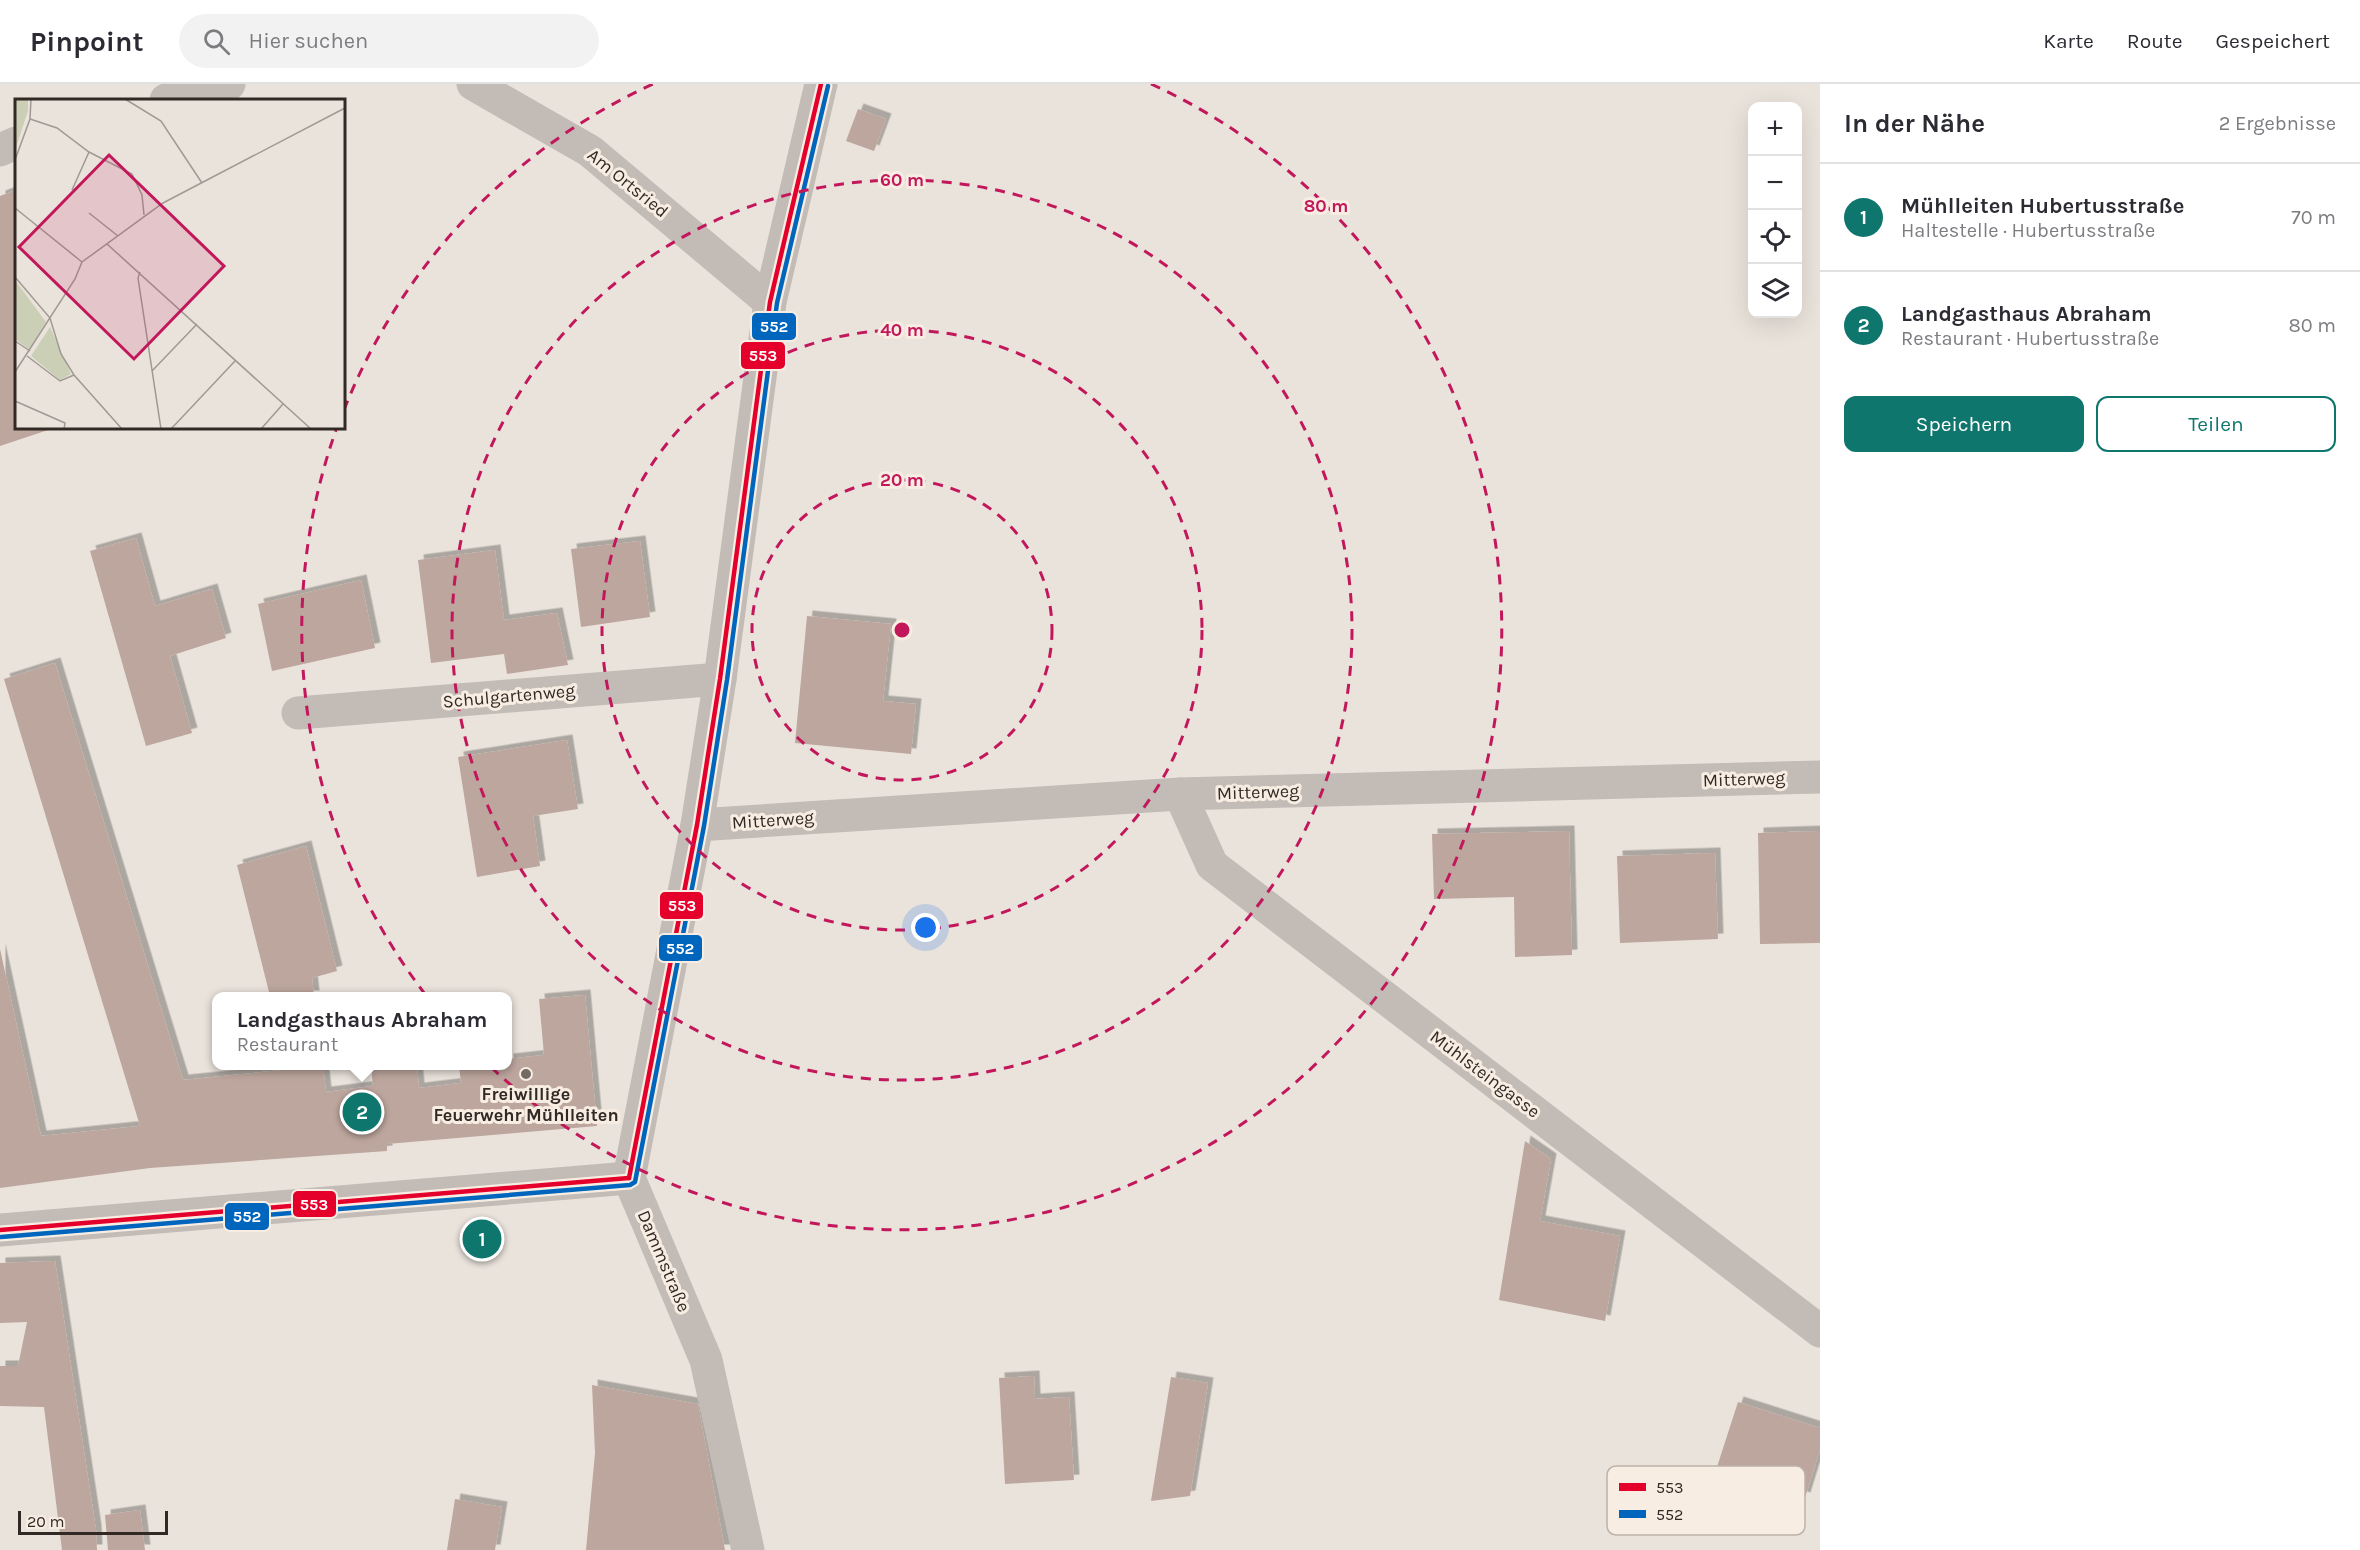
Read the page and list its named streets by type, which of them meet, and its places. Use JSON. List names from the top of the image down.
{
  "streets": {
    "street": [
      "Am Ortsried",
      "Schulgartenweg",
      "Mitterweg",
      "Mühlsteingasse",
      "Dammstraße"
    ]
  },
  "crossings": [
    ["Mitterweg", "Mühlsteingasse"]
  ],
  "places": ["Freiwillige Feuerwehr Mühlleiten"],
  "lines": ["transit line 553", "transit line 552"],
  "legend": ["553", "552"],
  "scale_bar": "20 m",
  "page": {
    "header": "Pinpoint",
    "search": "Hier suchen",
    "nav": ["Karte", "Route", "Gespeichert"],
    "heading": ["In der Nähe", "2 Ergebnisse"],
    "map_buttons": ["+", "−"],
    "list": [
      {
        "mark": "1",
        "name": "Mühlleiten Hubertusstraße",
        "note": "Haltestelle · Hubertusstraße",
        "value": "70 m"
      },
      {
        "mark": "2",
        "name": "Landgasthaus Abraham",
        "note": "Restaurant · Hubertusstraße",
        "value": "80 m"
      }
    ],
    "buttons": ["Speichern", "Teilen"],
    "popup": ["Landgasthaus Abraham", "Restaurant"],
    "pins": ["2", "1"],
    "scale": "20 m"
  },
  "rings": [
    "60 m",
    "80 m",
    "40 m",
    "20 m"
  ]
}
